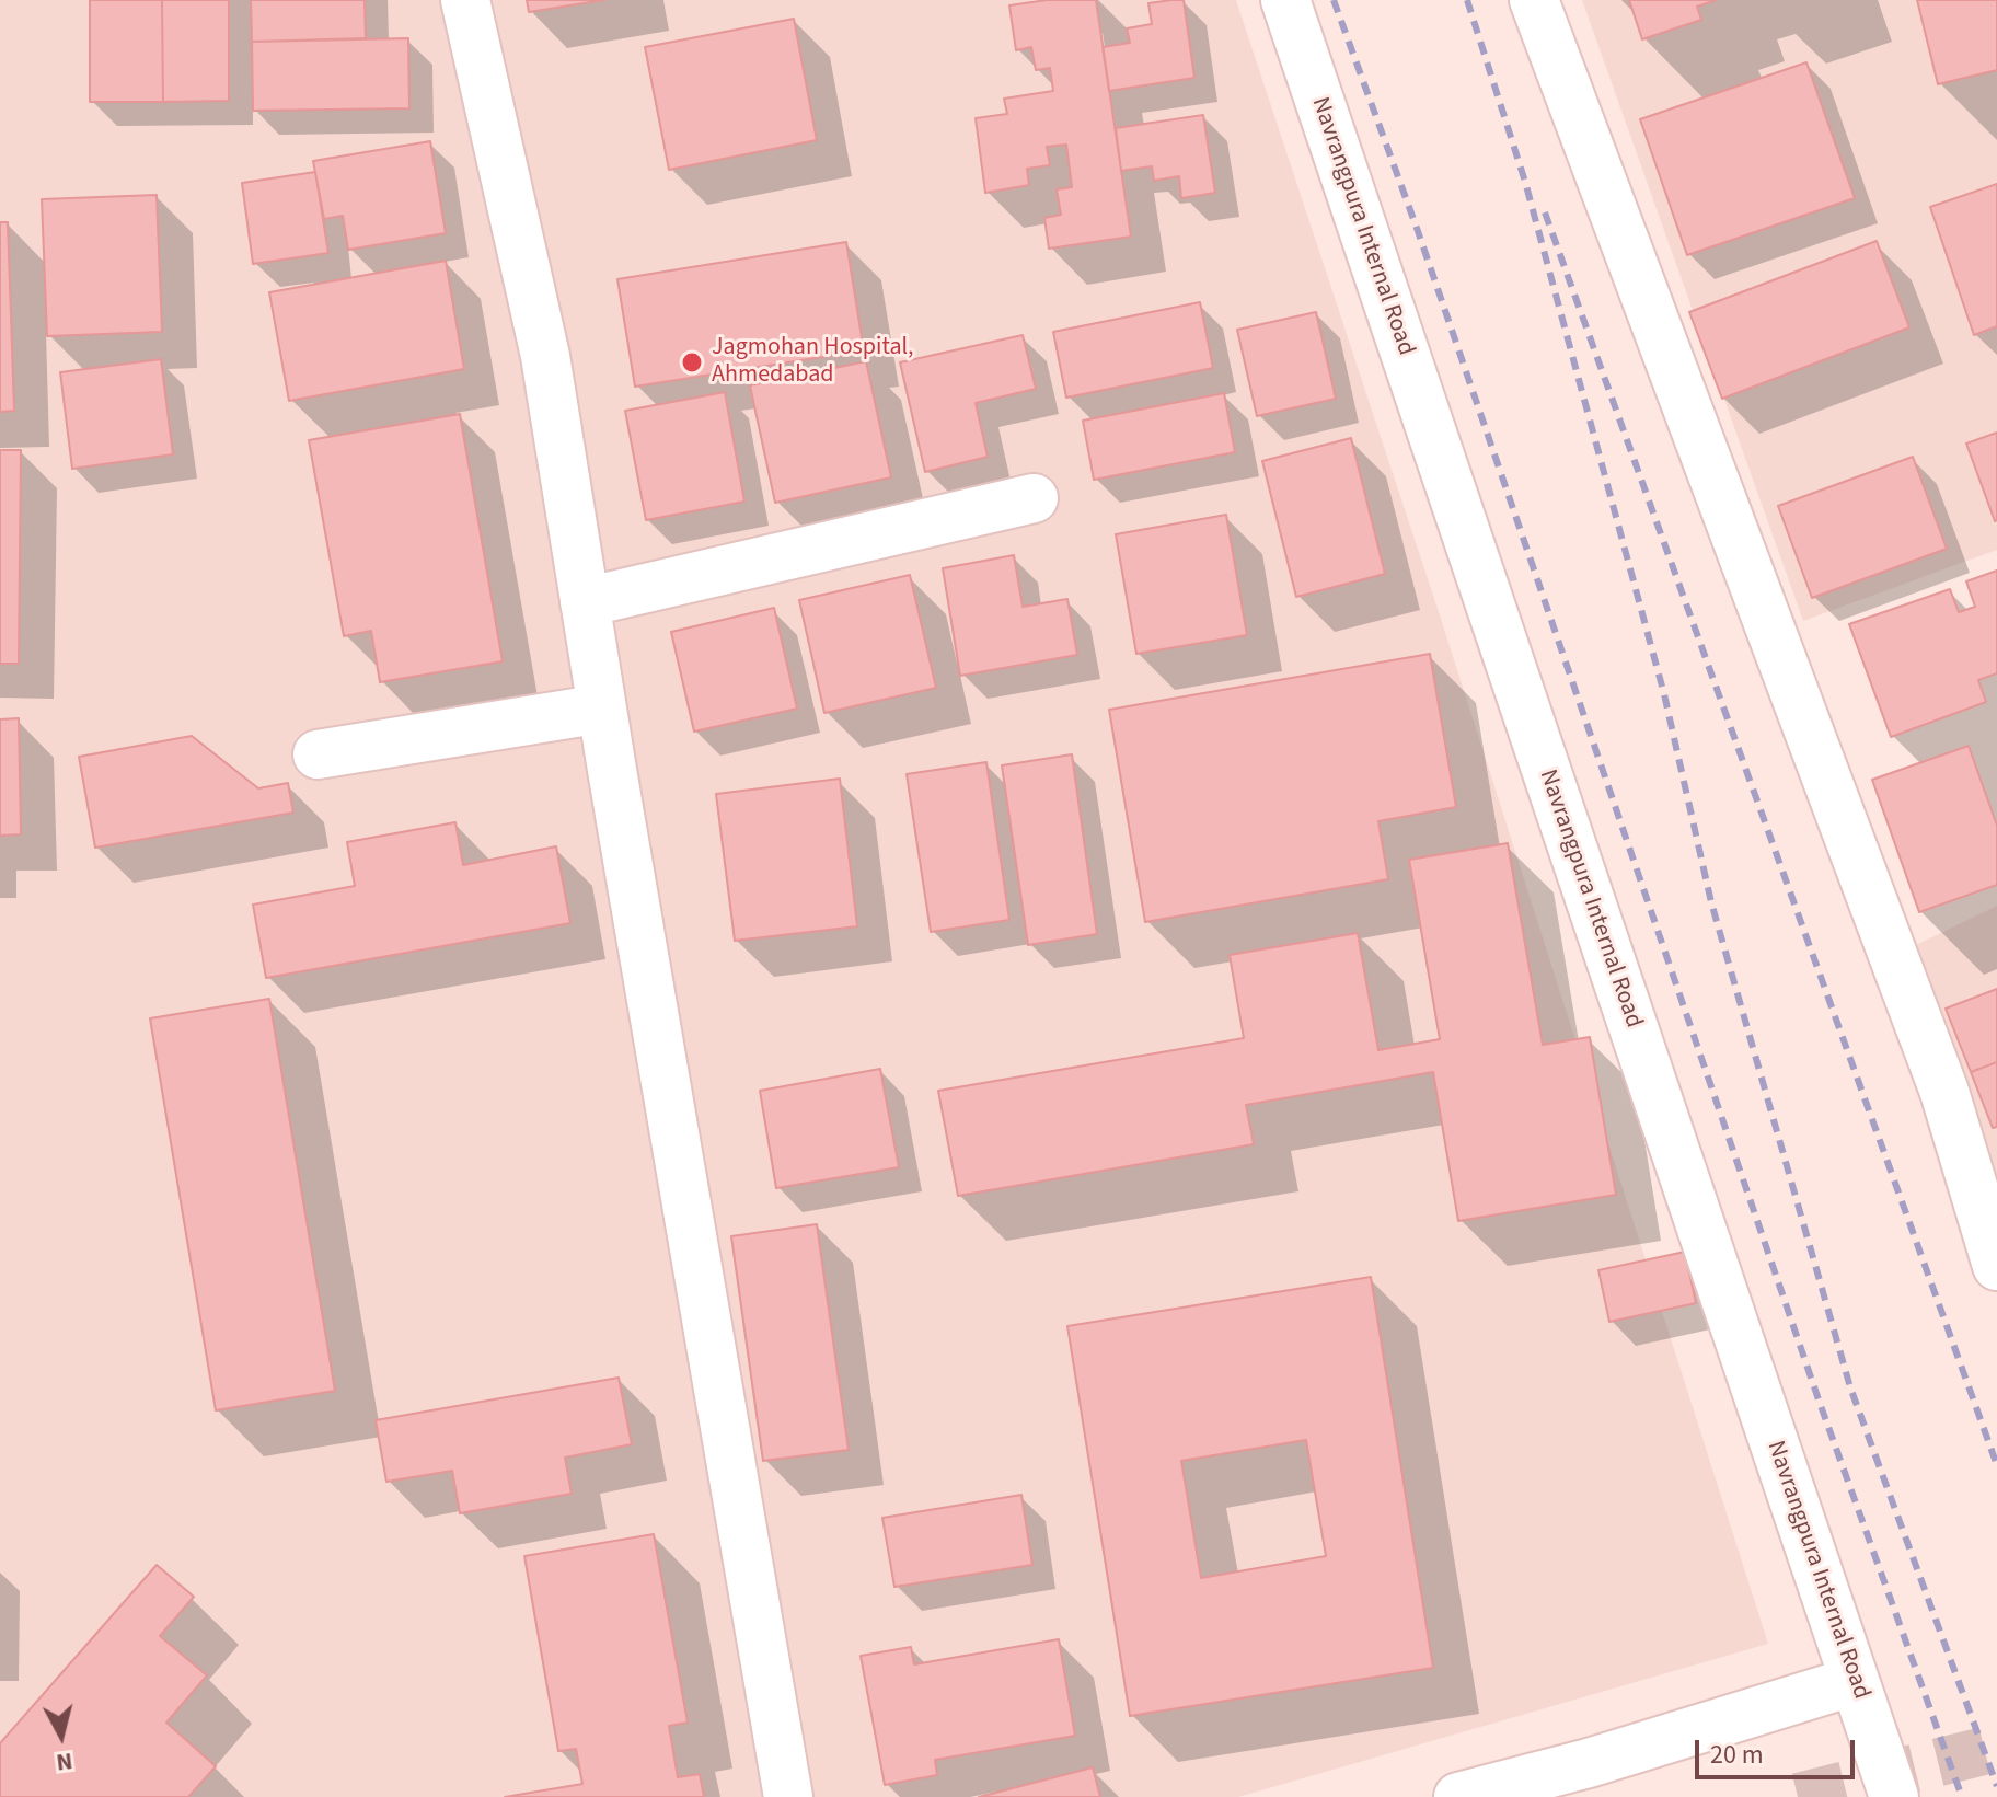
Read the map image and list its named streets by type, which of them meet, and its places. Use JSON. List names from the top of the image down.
{
  "streets": {
    "street": ["Navrangpura Internal Road"]
  },
  "places": ["Jagmohan Hospital, Ahmedabad"],
  "scale_bar": "20 m",
  "north": "bottom"
}
